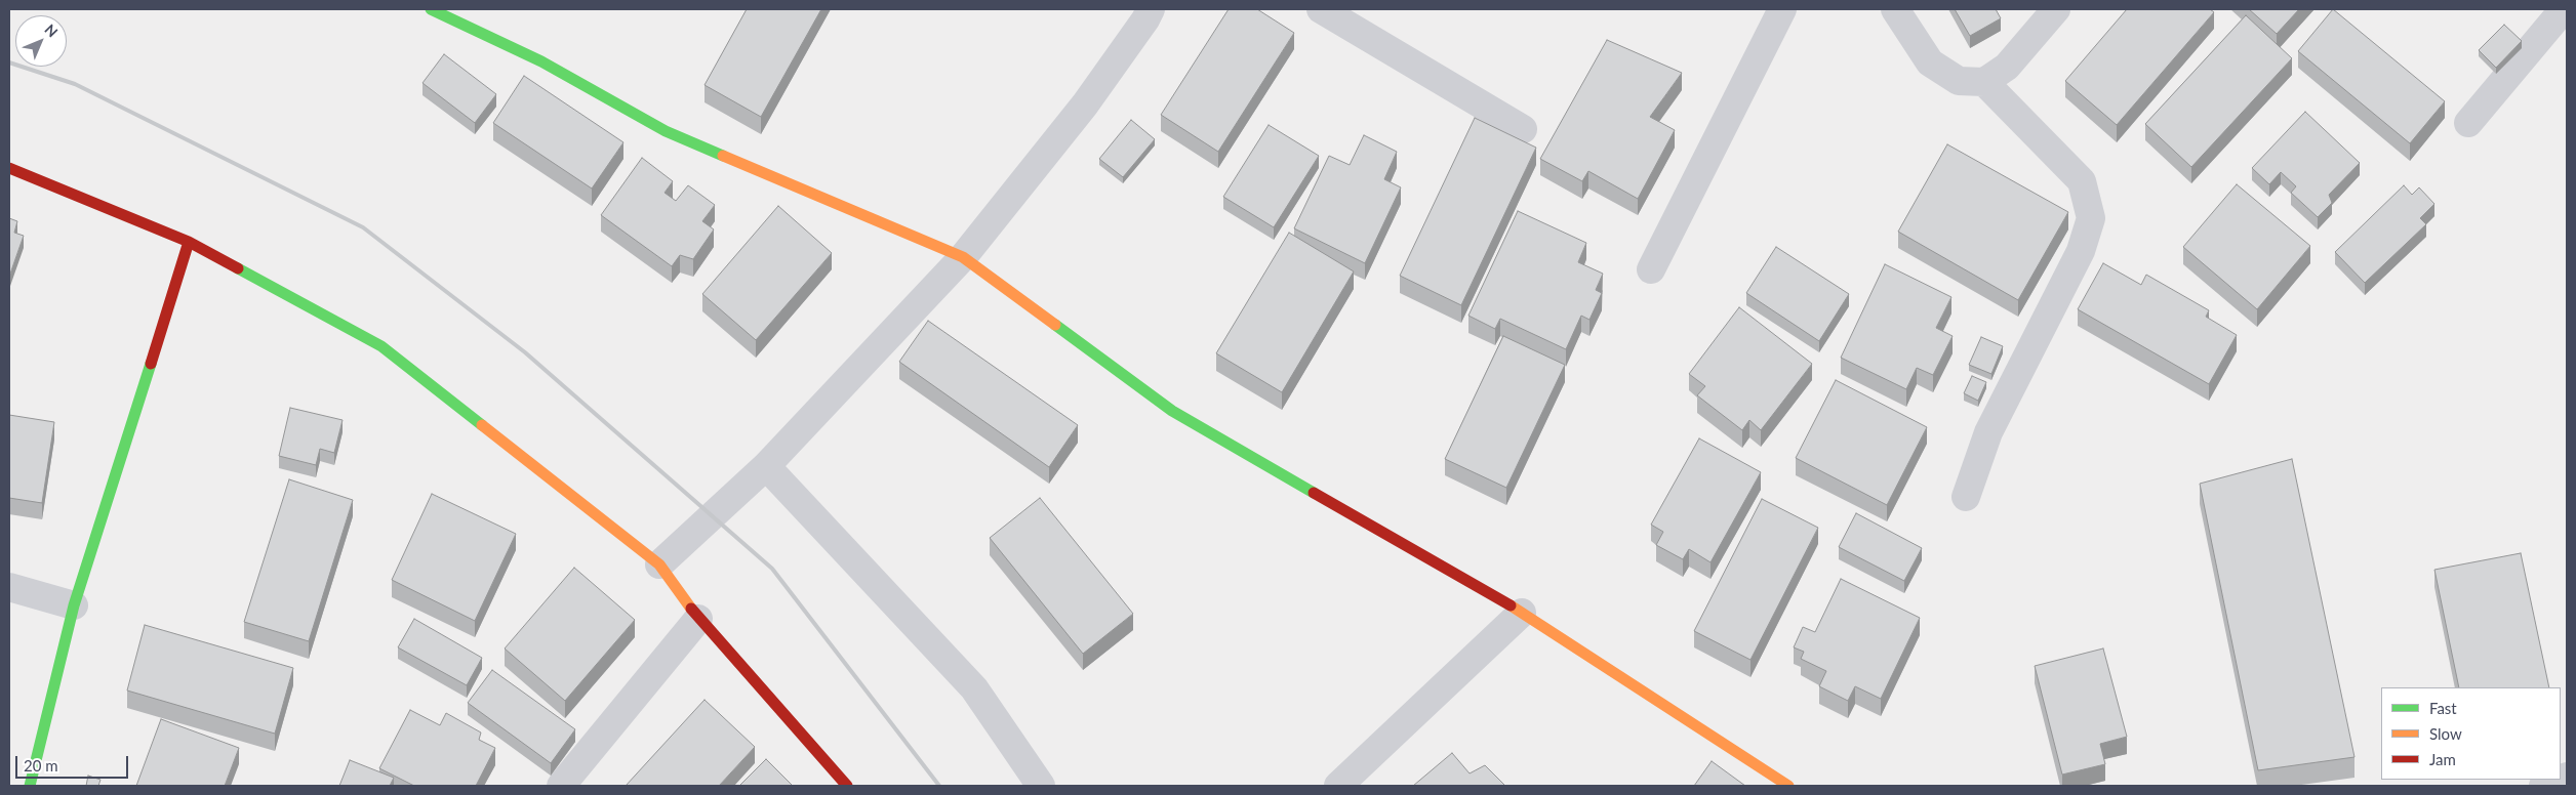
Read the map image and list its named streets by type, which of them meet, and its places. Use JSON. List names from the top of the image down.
{
  "legend": ["Fast", "Slow", "Jam"],
  "scale_bar": "20 m",
  "north": "top right"
}
